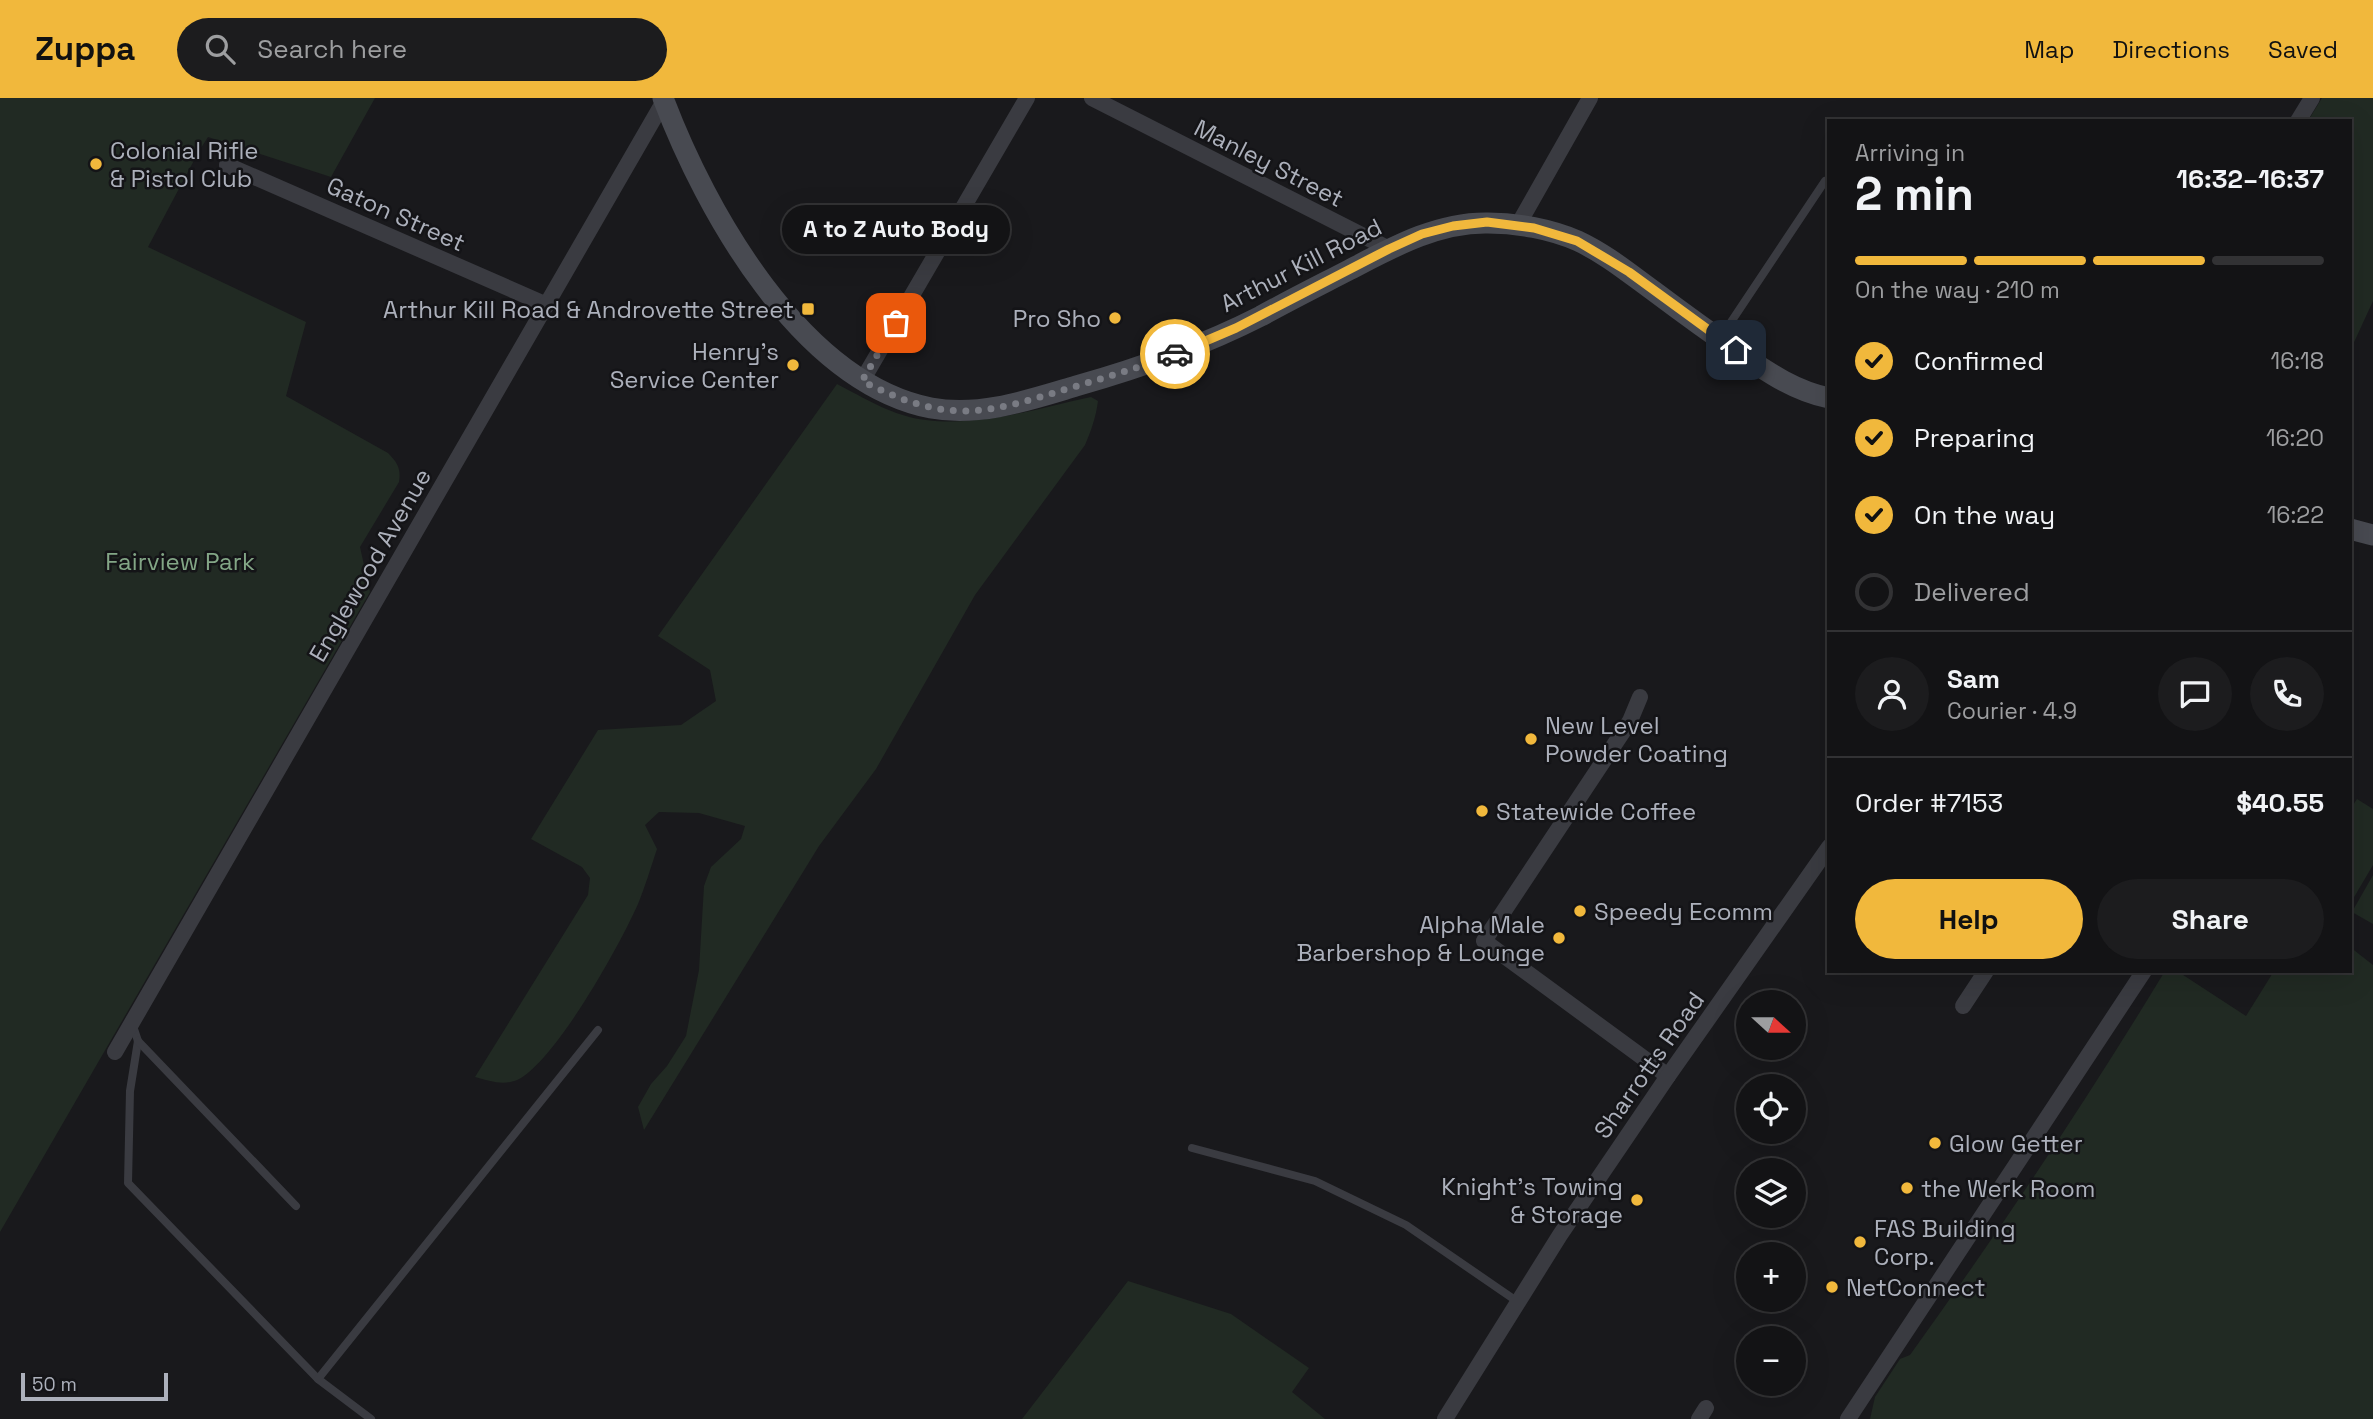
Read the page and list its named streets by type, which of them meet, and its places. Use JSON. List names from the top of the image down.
{
  "streets": {
    "street": [
      "Manley Street",
      "Gaton Street",
      "Arthur Kill Road",
      "Englewood Avenue",
      "Sharrotts Road"
    ]
  },
  "crossings": [
    ["Manley Street", "Arthur Kill Road"],
    ["Gaton Street", "Englewood Avenue"],
    ["Arthur Kill Road", "Englewood Avenue"]
  ],
  "parks": ["Fairview Park"],
  "places": {
    "other": [
      "Colonial Rifle & Pistol Club",
      "Pro Sho",
      "A to Z Auto Body",
      "Henry's Service Center",
      "New Level Powder Coating",
      "Statewide Coffee",
      "Speedy Ecomm",
      "Alpha Male Barbershop & Lounge",
      "Glow Getter",
      "the Werk Room",
      "Knight's Towing & Storage",
      "FAS Building Corp.",
      "NetConnect"
    ],
    "transit": ["Arthur Kill Road & Androvette Street"]
  },
  "scale_bar": "50 m",
  "north": "right",
  "page": {
    "header": "Zuppa",
    "search": "Search here",
    "nav": ["Map", "Directions", "Saved"],
    "heading": ["2 min", "Arriving in", "16:32–16:37"],
    "panel": [
      "Sam",
      "Courier · 4.9",
      "Order #7153",
      "$40.55"
    ],
    "bubble": "A to Z Auto Body",
    "bar": "On the way · 210 m",
    "list": [
      ["Confirmed", "16:18"],
      ["Preparing", "16:20"],
      ["On the way", "16:22"],
      "Delivered"
    ],
    "buttons": ["Help", "Share"],
    "map_buttons": ["+", "−"],
    "scale": "50 m"
  }
}
